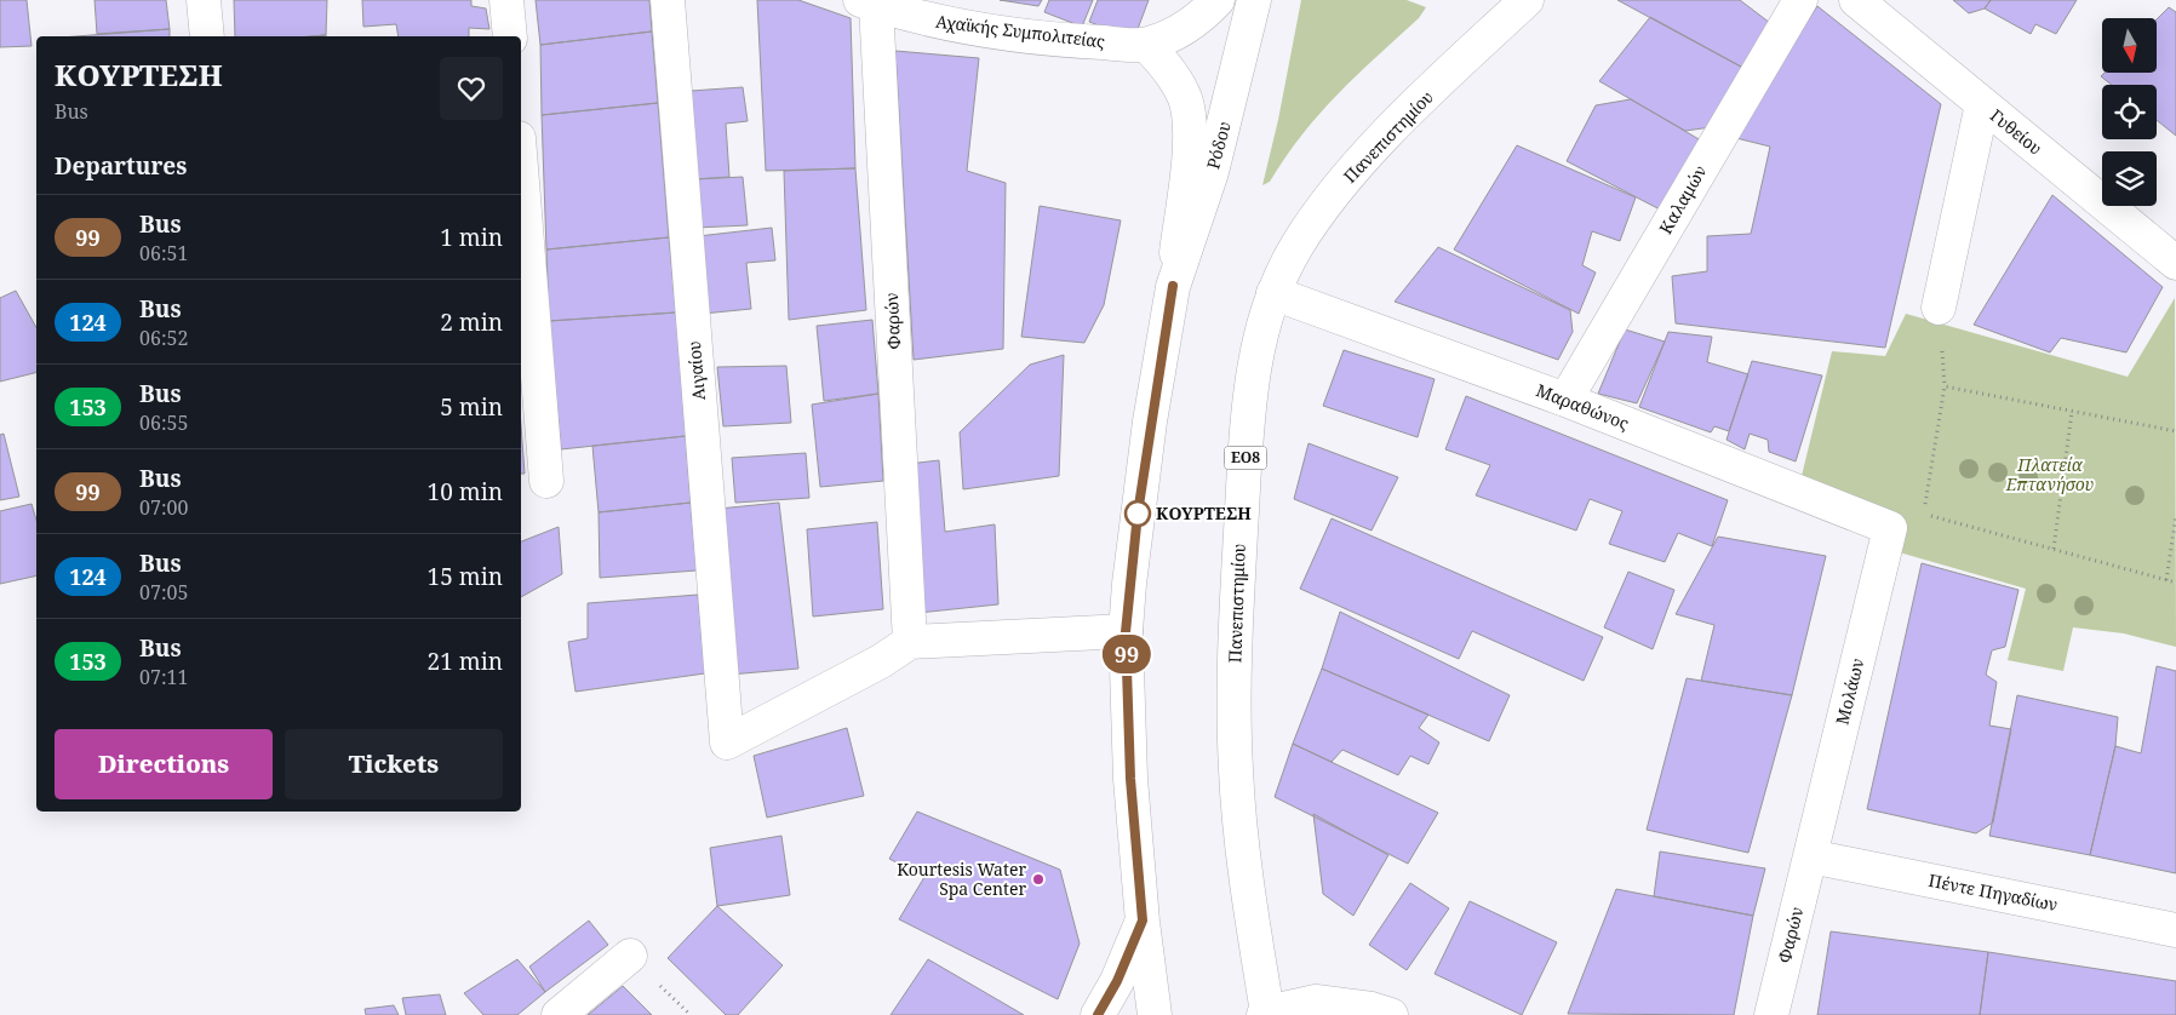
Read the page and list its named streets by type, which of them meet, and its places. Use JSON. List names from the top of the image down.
{
  "streets": {
    "street": [
      "Αχαϊκής Συμπολιτείας",
      "Γυθείου",
      "Πανεπιστημίου",
      "Ρόδου",
      "Καλαμών",
      "Φαρών",
      "Αιγαίου",
      "Μαραθώνος",
      "ΕΟ8",
      "Μολάων",
      "Πέντε Πηγαδίων"
    ]
  },
  "crossings": [
    ["Αχαϊκής Συμπολιτείας", "Φαρών"],
    ["Πανεπιστημίου", "Μαραθώνος"],
    ["Καλαμών", "Μαραθώνος"],
    ["Φαρών", "Αιγαίου"],
    ["Φαρών", "Μολάων"],
    ["Φαρών", "Πέντε Πηγαδίων"],
    ["Μαραθώνος", "Μολάων"],
    ["Μολάων", "Πέντε Πηγαδίων"]
  ],
  "parks": ["Πλατεία Επτανήσου"],
  "places": ["ΚΟΥΡΤΕΣΗ", "Kourtesis Water Spa Center"],
  "lines": ["bus line 99"],
  "north": "bottom",
  "page": {
    "on_map": "99",
    "heading": [
      ["ΚΟΥΡΤΕΣΗ", "Bus"],
      "Departures"
    ],
    "list": [
      {
        "mark": "99",
        "name": "Bus",
        "note": "06:51",
        "value": "1 min"
      },
      {
        "mark": "124",
        "name": "Bus",
        "note": "06:52",
        "value": "2 min"
      },
      {
        "mark": "153",
        "name": "Bus",
        "note": "06:55",
        "value": "5 min"
      },
      {
        "mark": "99",
        "name": "Bus",
        "note": "07:00",
        "value": "10 min"
      },
      {
        "mark": "124",
        "name": "Bus",
        "note": "07:05",
        "value": "15 min"
      },
      {
        "mark": "153",
        "name": "Bus",
        "note": "07:11",
        "value": "21 min"
      }
    ],
    "buttons": ["Directions", "Tickets"]
  }
}
